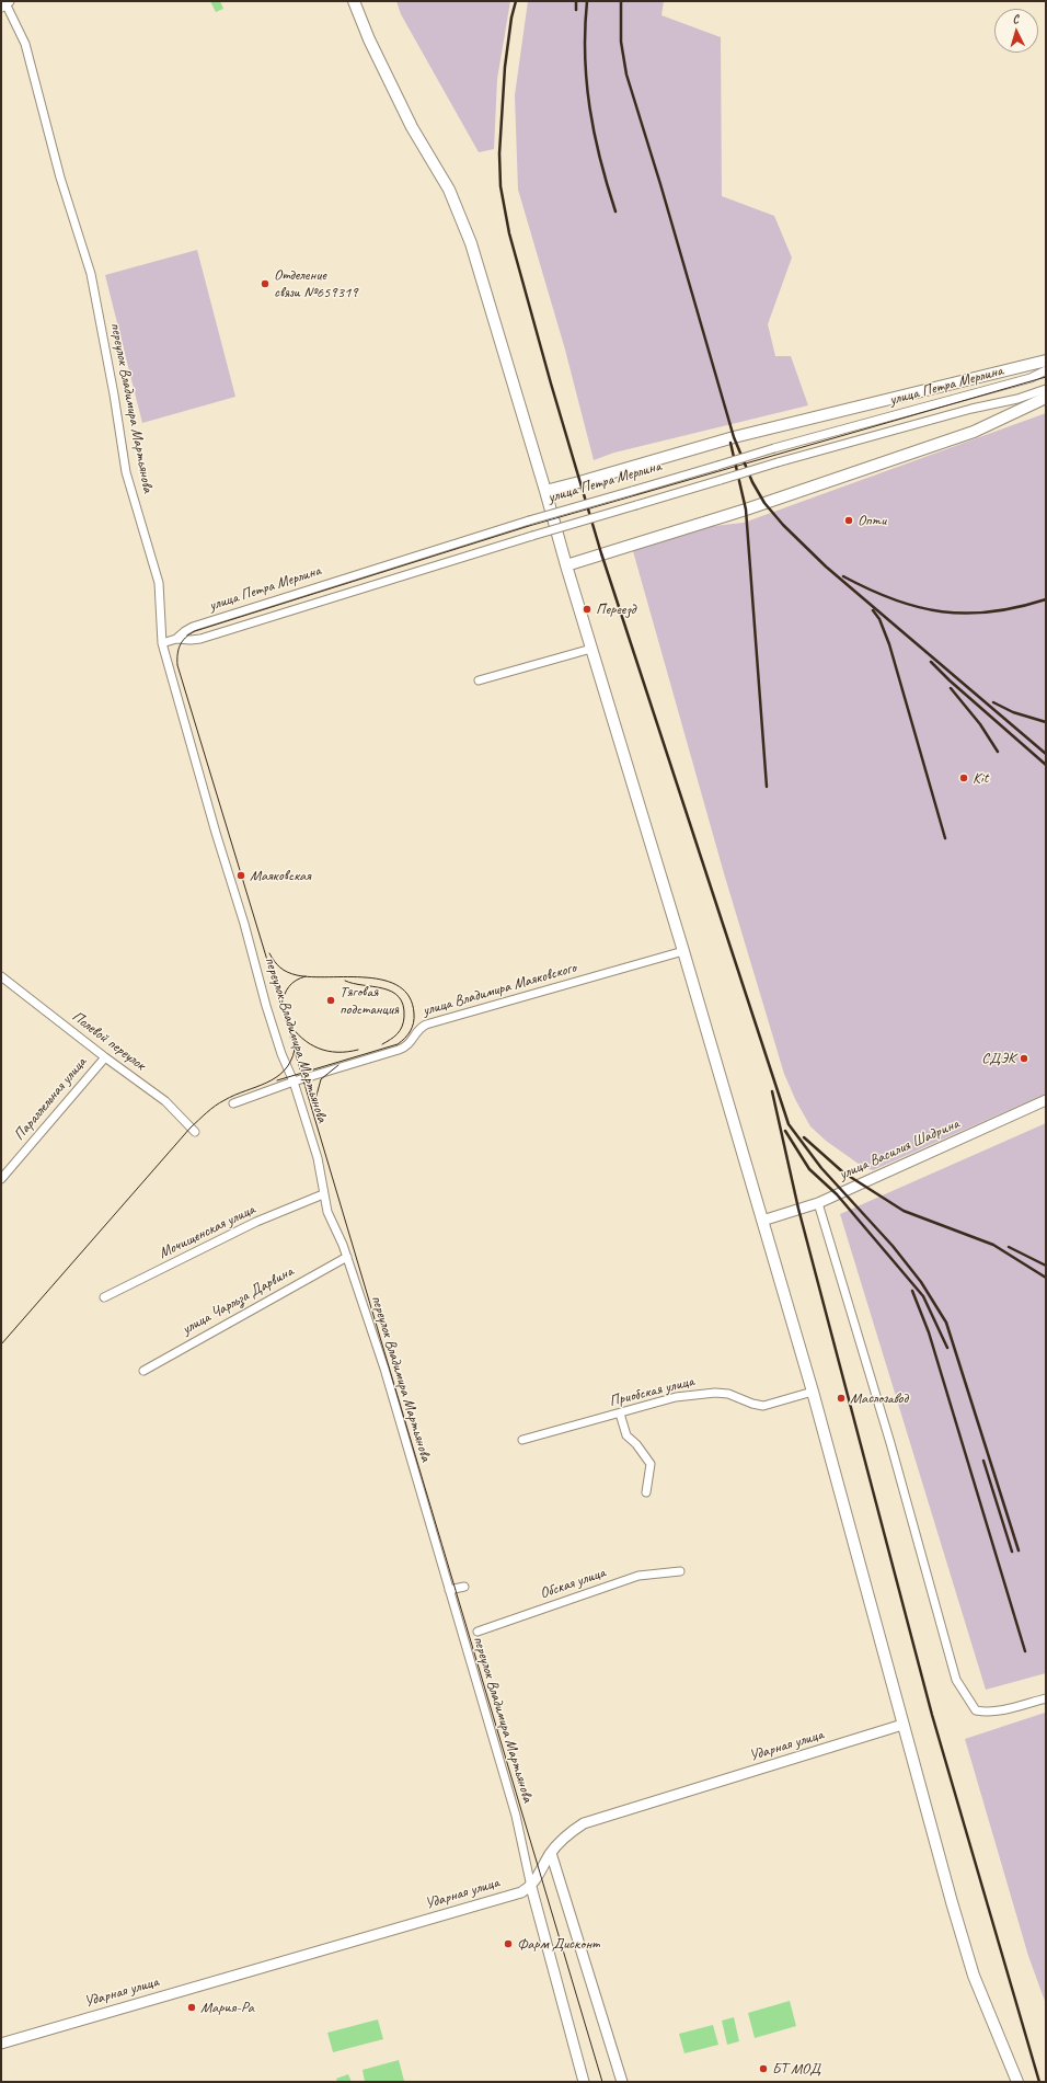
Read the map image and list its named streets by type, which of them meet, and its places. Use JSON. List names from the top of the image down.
{
  "streets": {
    "main road": ["улица Петра Мерлина"],
    "street": [
      "переулок Владимира Мартьянова",
      "улица Владимира Маяковского",
      "Полевой переулок",
      "Параллельная улица",
      "улица Василия Шадрина",
      "Мочищенская улица",
      "улица Чарльза Дарвина",
      "Приобская улица",
      "Обская улица",
      "Ударная улица"
    ]
  },
  "crossings": [
    ["улица Петра Мерлина", "переулок Владимира Мартьянова"],
    ["переулок Владимира Мартьянова", "улица Владимира Маяковского"],
    ["переулок Владимира Мартьянова", "Мочищенская улица"],
    ["переулок Владимира Мартьянова", "улица Чарльза Дарвина"],
    ["переулок Владимира Мартьянова", "Ударная улица"],
    ["Полевой переулок", "Параллельная улица"]
  ],
  "places": [
    "Отделение связи №659319",
    "Опти",
    "Переезд",
    "Kit",
    "Маяковская",
    "Тяговая подстанция",
    "СДЭК",
    "Маслозавод",
    "Фарм Дисконт",
    "Мария-Ра",
    "БТ МОД"
  ],
  "north": "top"
}
